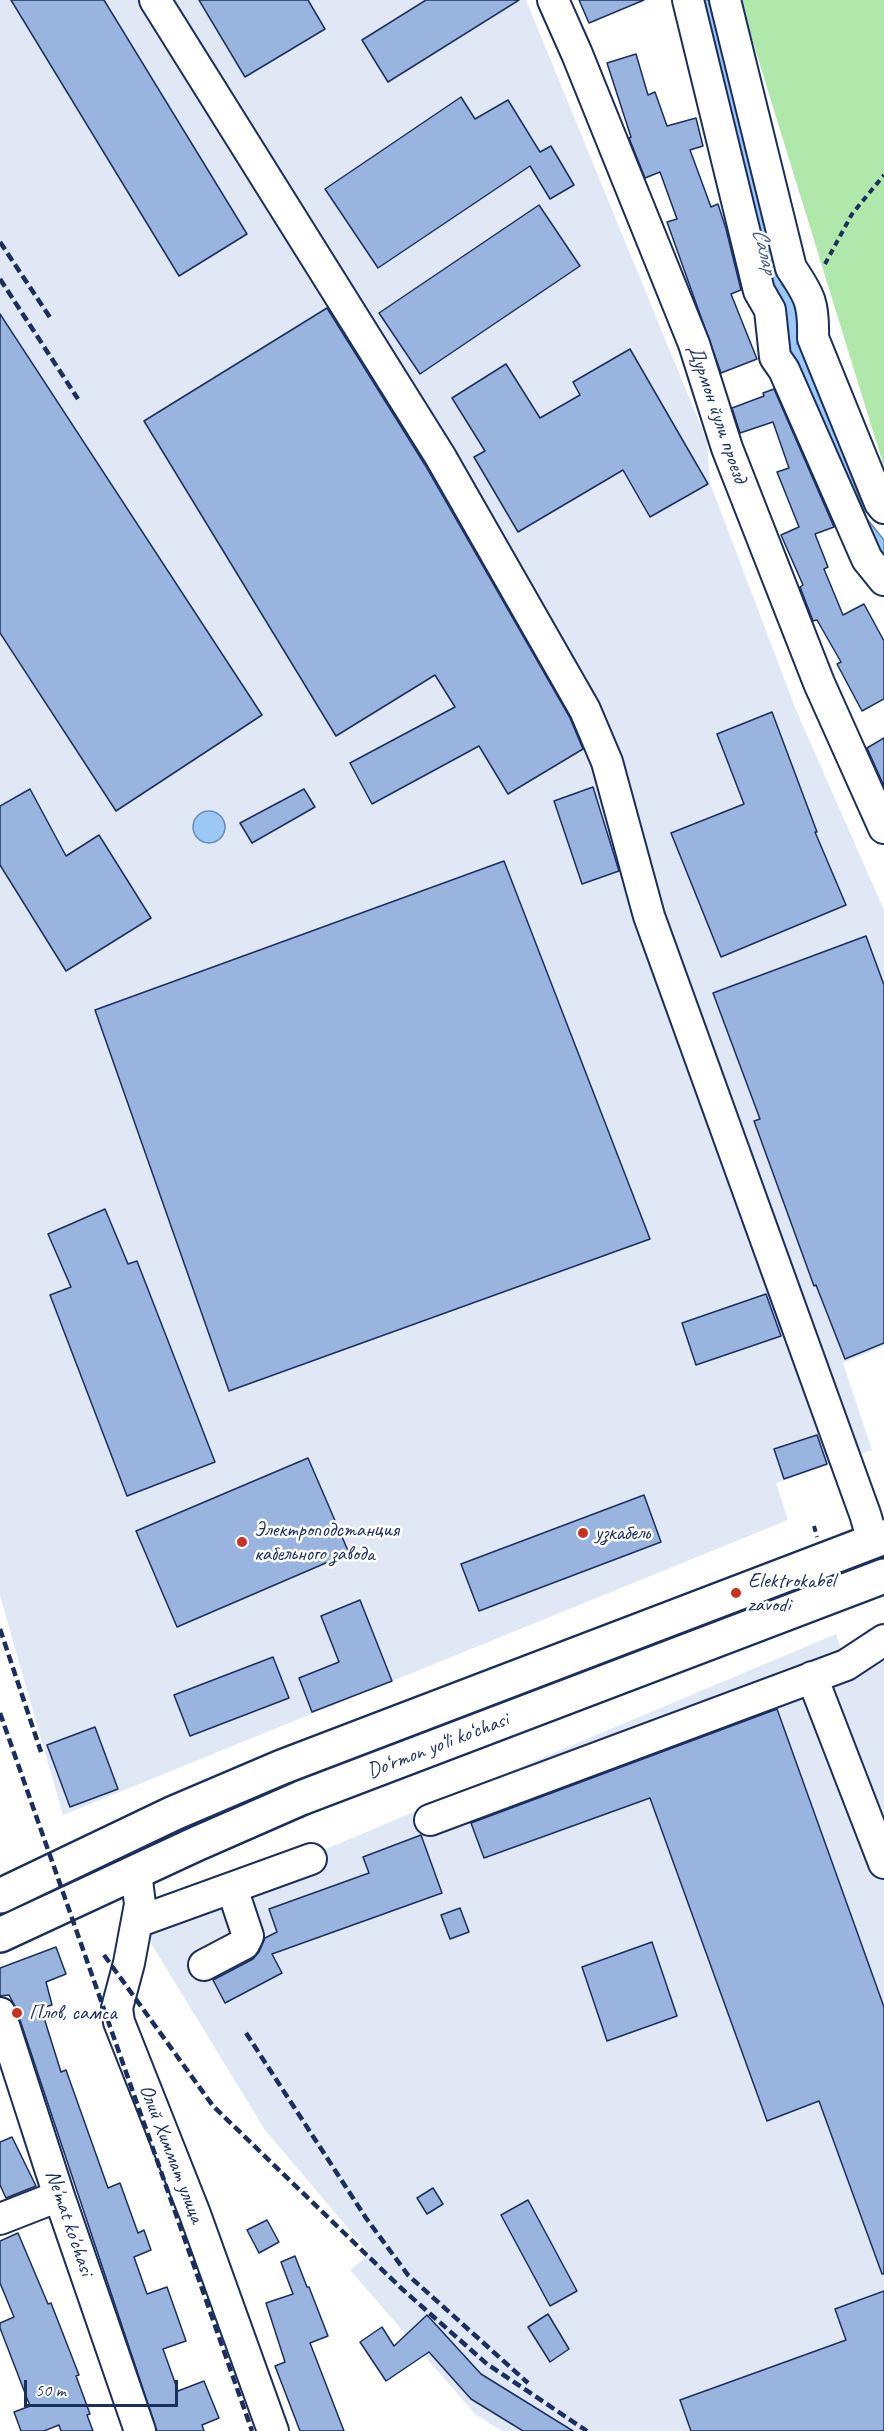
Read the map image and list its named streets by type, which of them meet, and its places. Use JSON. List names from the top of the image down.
{
  "streets": {
    "main road": ["Do‘rmon yo‘li ko‘chasi"],
    "street": ["Дурмон йули проезд", "Олий Химмат улица", "Ne'mat ko'chasi"]
  },
  "crossings": [
    ["Do‘rmon yo‘li ko‘chasi", "Олий Химмат улица"]
  ],
  "water": ["Салар"],
  "places": [
    "узкабель",
    "Электроподстанция кабельного завода",
    "Elektrokabel zavodi",
    "Плов, самса"
  ],
  "scale_bar": "50 m"
}
